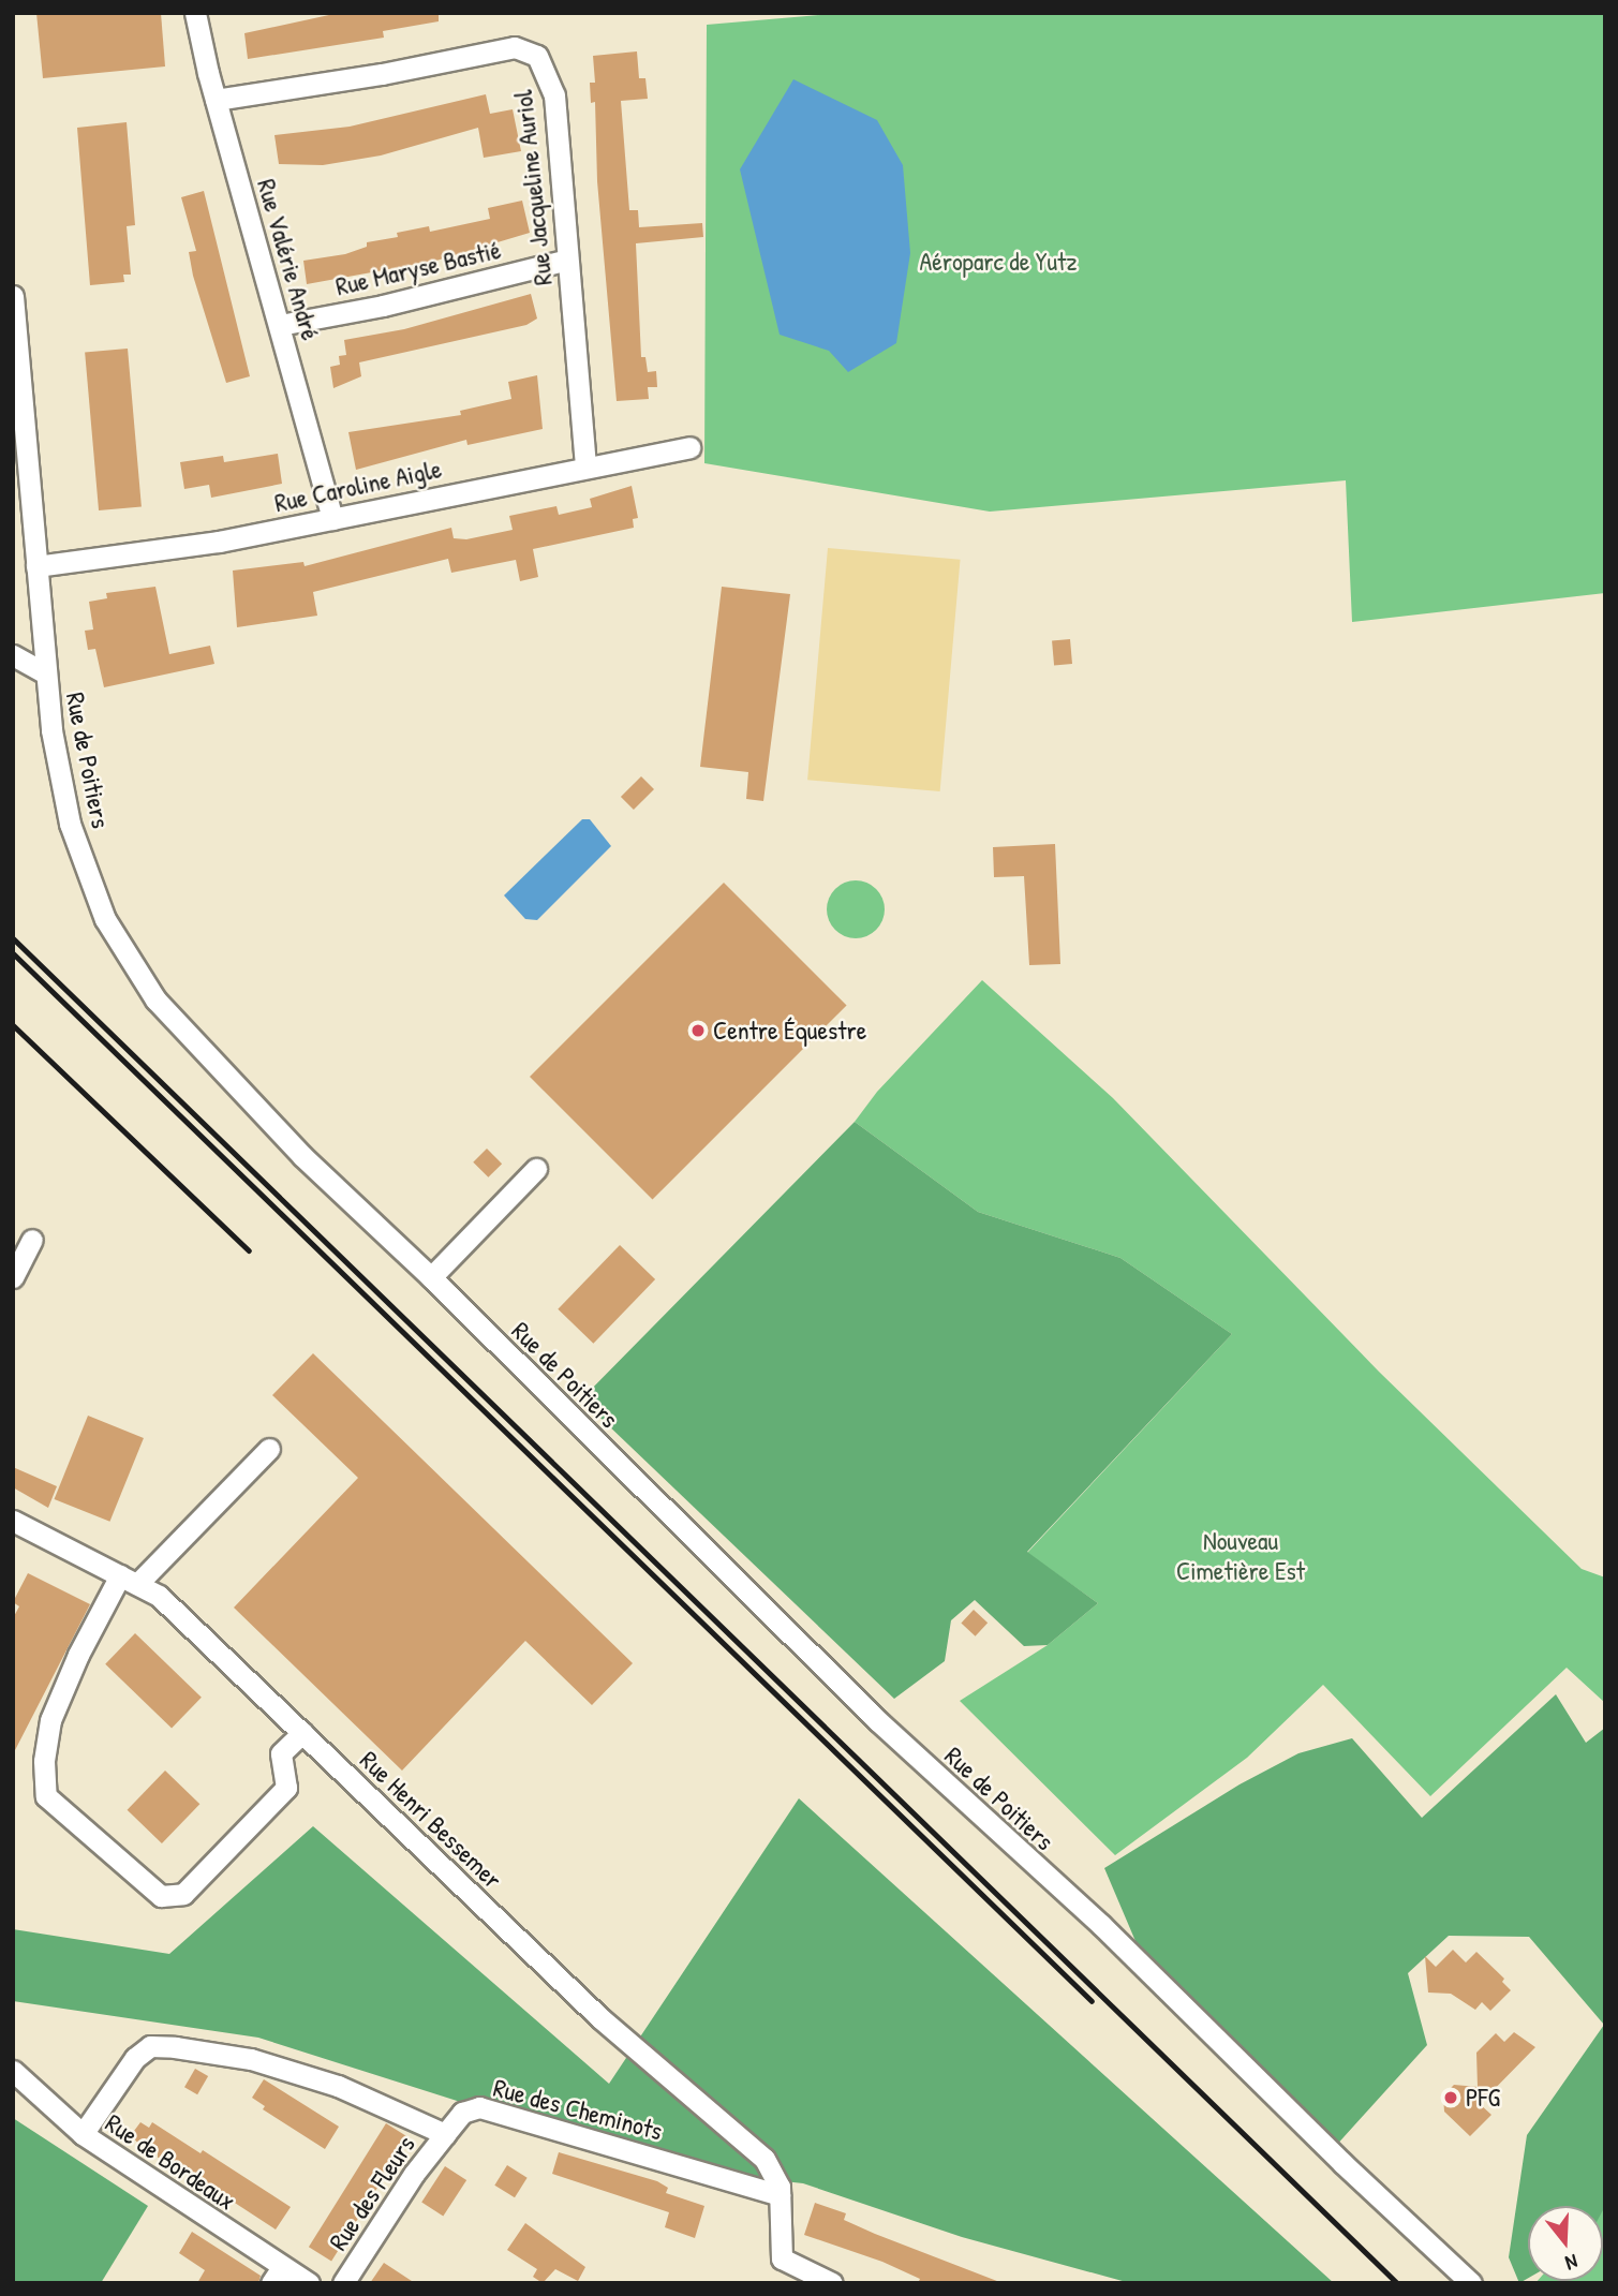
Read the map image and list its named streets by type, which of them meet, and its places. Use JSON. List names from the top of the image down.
{
  "streets": {
    "street": [
      "Rue Jacqueline Auriol",
      "Rue Valérie André",
      "Rue Maryse Bastié",
      "Rue Caroline Aigle",
      "Rue de Poitiers",
      "Rue Henri Bessemer",
      "Rue des Cheminots",
      "Rue de Bordeaux",
      "Rue des Fleurs"
    ]
  },
  "crossings": [
    ["Rue Jacqueline Auriol", "Rue Valérie André"],
    ["Rue Jacqueline Auriol", "Rue Maryse Bastié"],
    ["Rue Jacqueline Auriol", "Rue Caroline Aigle"],
    ["Rue Valérie André", "Rue Maryse Bastié"],
    ["Rue Valérie André", "Rue Caroline Aigle"],
    ["Rue Caroline Aigle", "Rue de Poitiers"],
    ["Rue Henri Bessemer", "Rue des Cheminots"],
    ["Rue des Cheminots", "Rue des Fleurs"]
  ],
  "parks": ["Aéroparc de Yutz", "Nouveau Cimetière Est"],
  "places": ["Centre Équestre", "PFG"],
  "north": "bottom"
}
